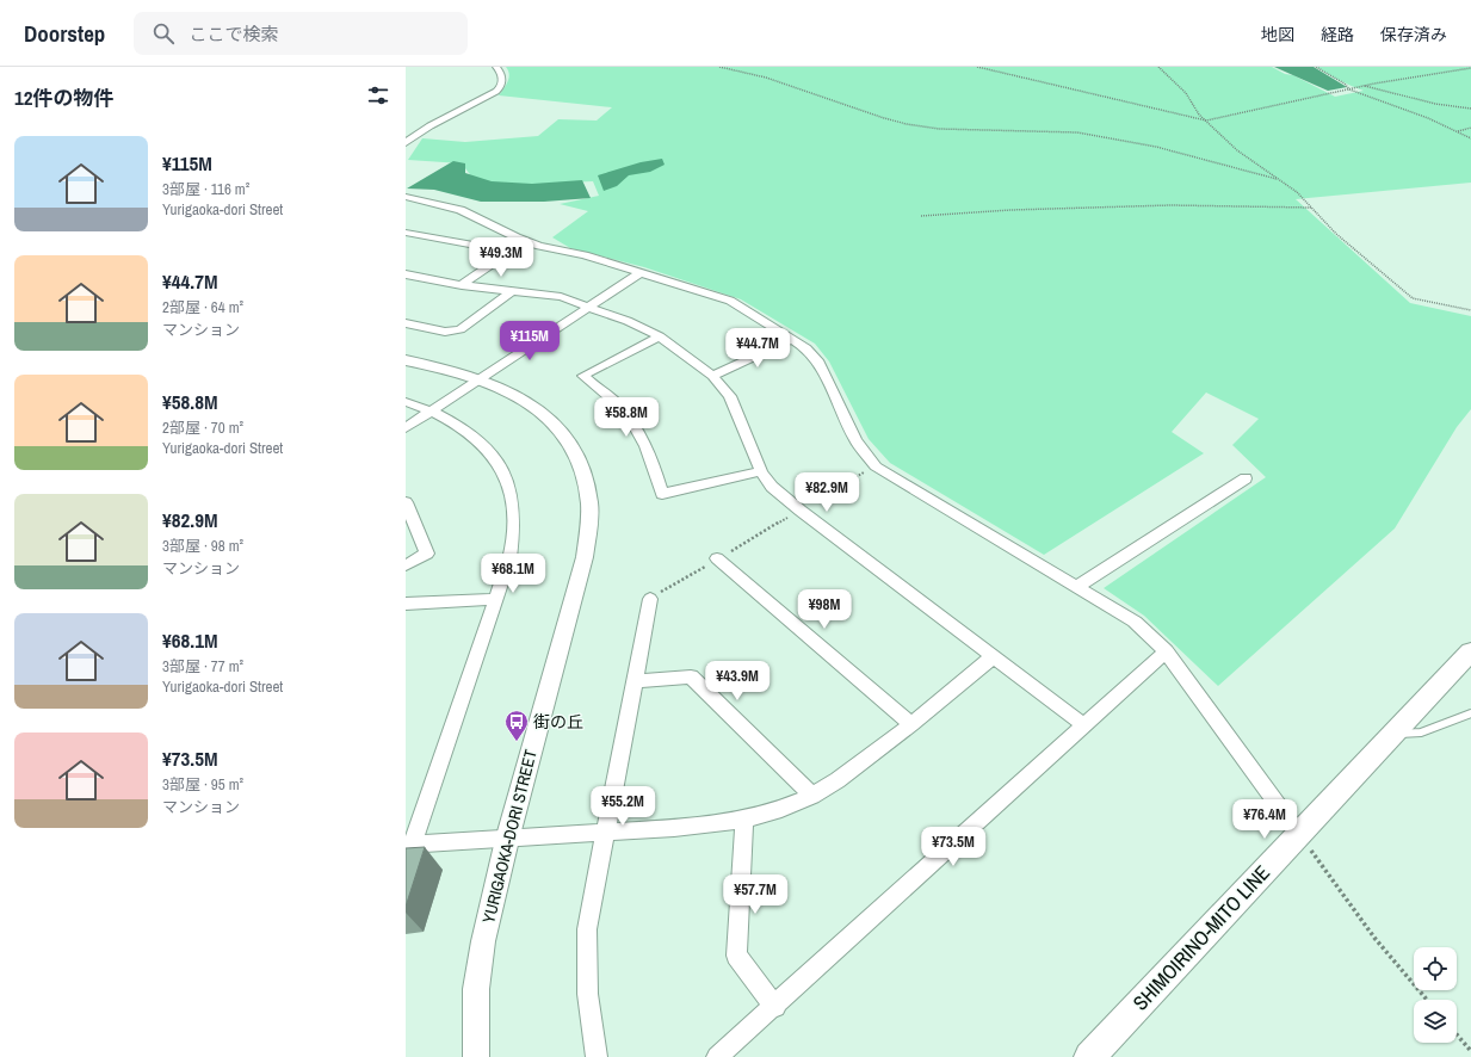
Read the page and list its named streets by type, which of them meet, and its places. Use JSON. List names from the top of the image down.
{
  "streets": {
    "main road": ["SHIMOIRINO-MITO LINE"],
    "street": ["YURIGAOKA-DORI STREET"]
  },
  "places": {
    "bus stop": ["街の丘"]
  },
  "page": {
    "header": "Doorstep",
    "search": "ここで検索",
    "nav": ["地図", "経路", "保存済み"],
    "heading": "12件の物件",
    "list": [
      {
        "name": "¥115M",
        "note": "3部屋 · 116 m² · Yurigaoka-dori Street"
      },
      {
        "name": "¥44.7M",
        "note": "2部屋 · 64 m² · マンション"
      },
      {
        "name": "¥58.8M",
        "note": "2部屋 · 70 m² · Yurigaoka-dori Street"
      },
      {
        "name": "¥82.9M",
        "note": "3部屋 · 98 m² · マンション"
      },
      {
        "name": "¥68.1M",
        "note": "3部屋 · 77 m² · Yurigaoka-dori Street"
      },
      {
        "name": "¥73.5M",
        "note": "3部屋 · 95 m² · マンション"
      }
    ],
    "price": [
      "¥49.3M",
      "¥115M",
      "¥44.7M",
      "¥58.8M",
      "¥82.9M",
      "¥68.1M",
      "¥98M",
      "¥43.9M",
      "¥55.2M",
      "¥76.4M",
      "¥73.5M",
      "¥57.7M"
    ]
  }
}
